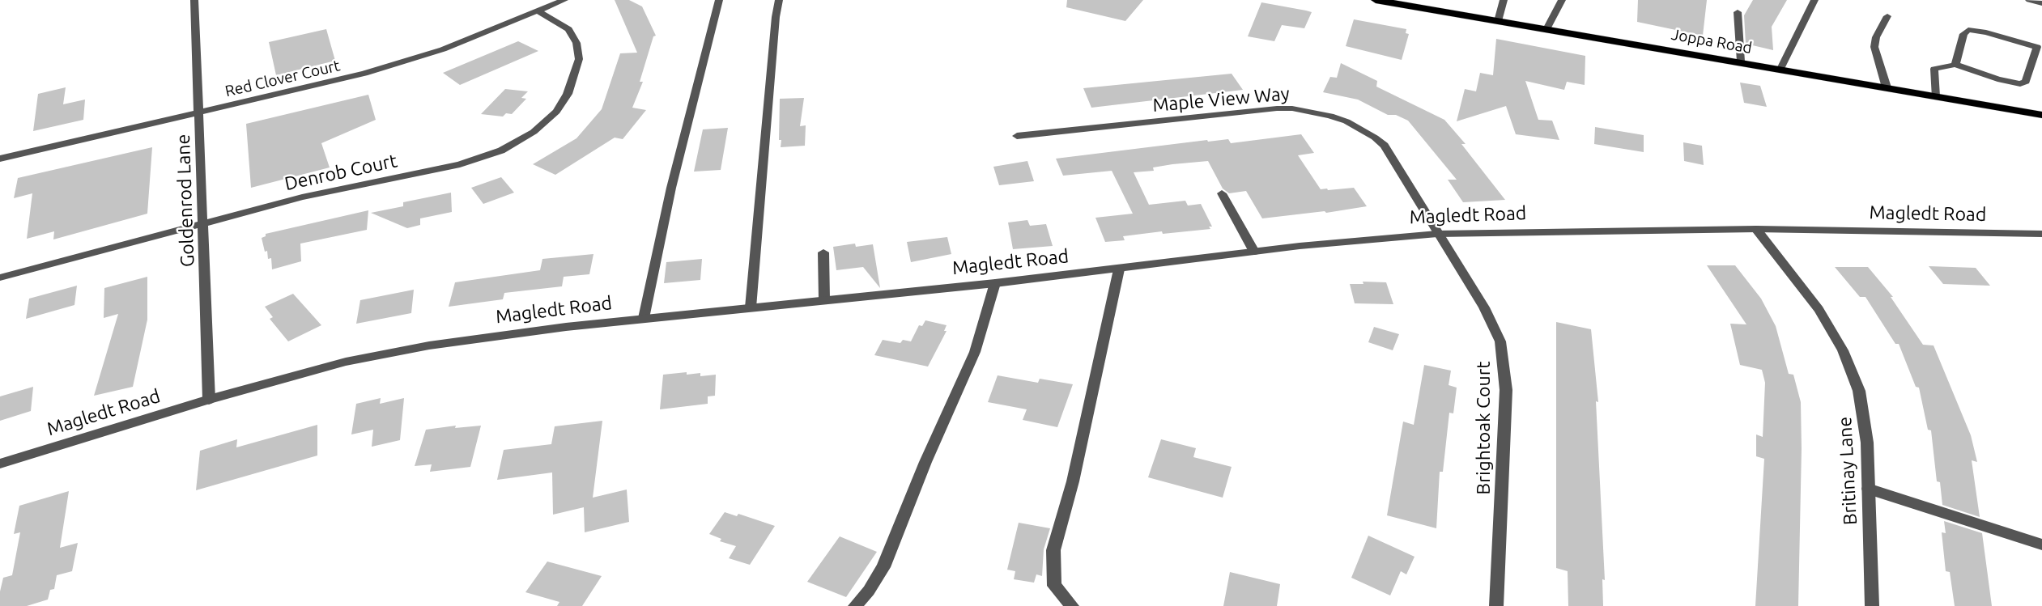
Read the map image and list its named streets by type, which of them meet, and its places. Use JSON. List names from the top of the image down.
{
  "streets": {
    "main road": ["Joppa Road"],
    "street": [
      "Red Clover Court",
      "Maple View Way",
      "Denrob Court",
      "Goldenrod Lane",
      "Magledt Road",
      "Brightoak Court",
      "Britinay Lane"
    ]
  },
  "crossings": [
    ["Red Clover Court", "Denrob Court"],
    ["Red Clover Court", "Goldenrod Lane"],
    ["Maple View Way", "Magledt Road"],
    ["Maple View Way", "Brightoak Court"],
    ["Denrob Court", "Goldenrod Lane"],
    ["Goldenrod Lane", "Magledt Road"],
    ["Magledt Road", "Brightoak Court"],
    ["Magledt Road", "Britinay Lane"]
  ]
}
